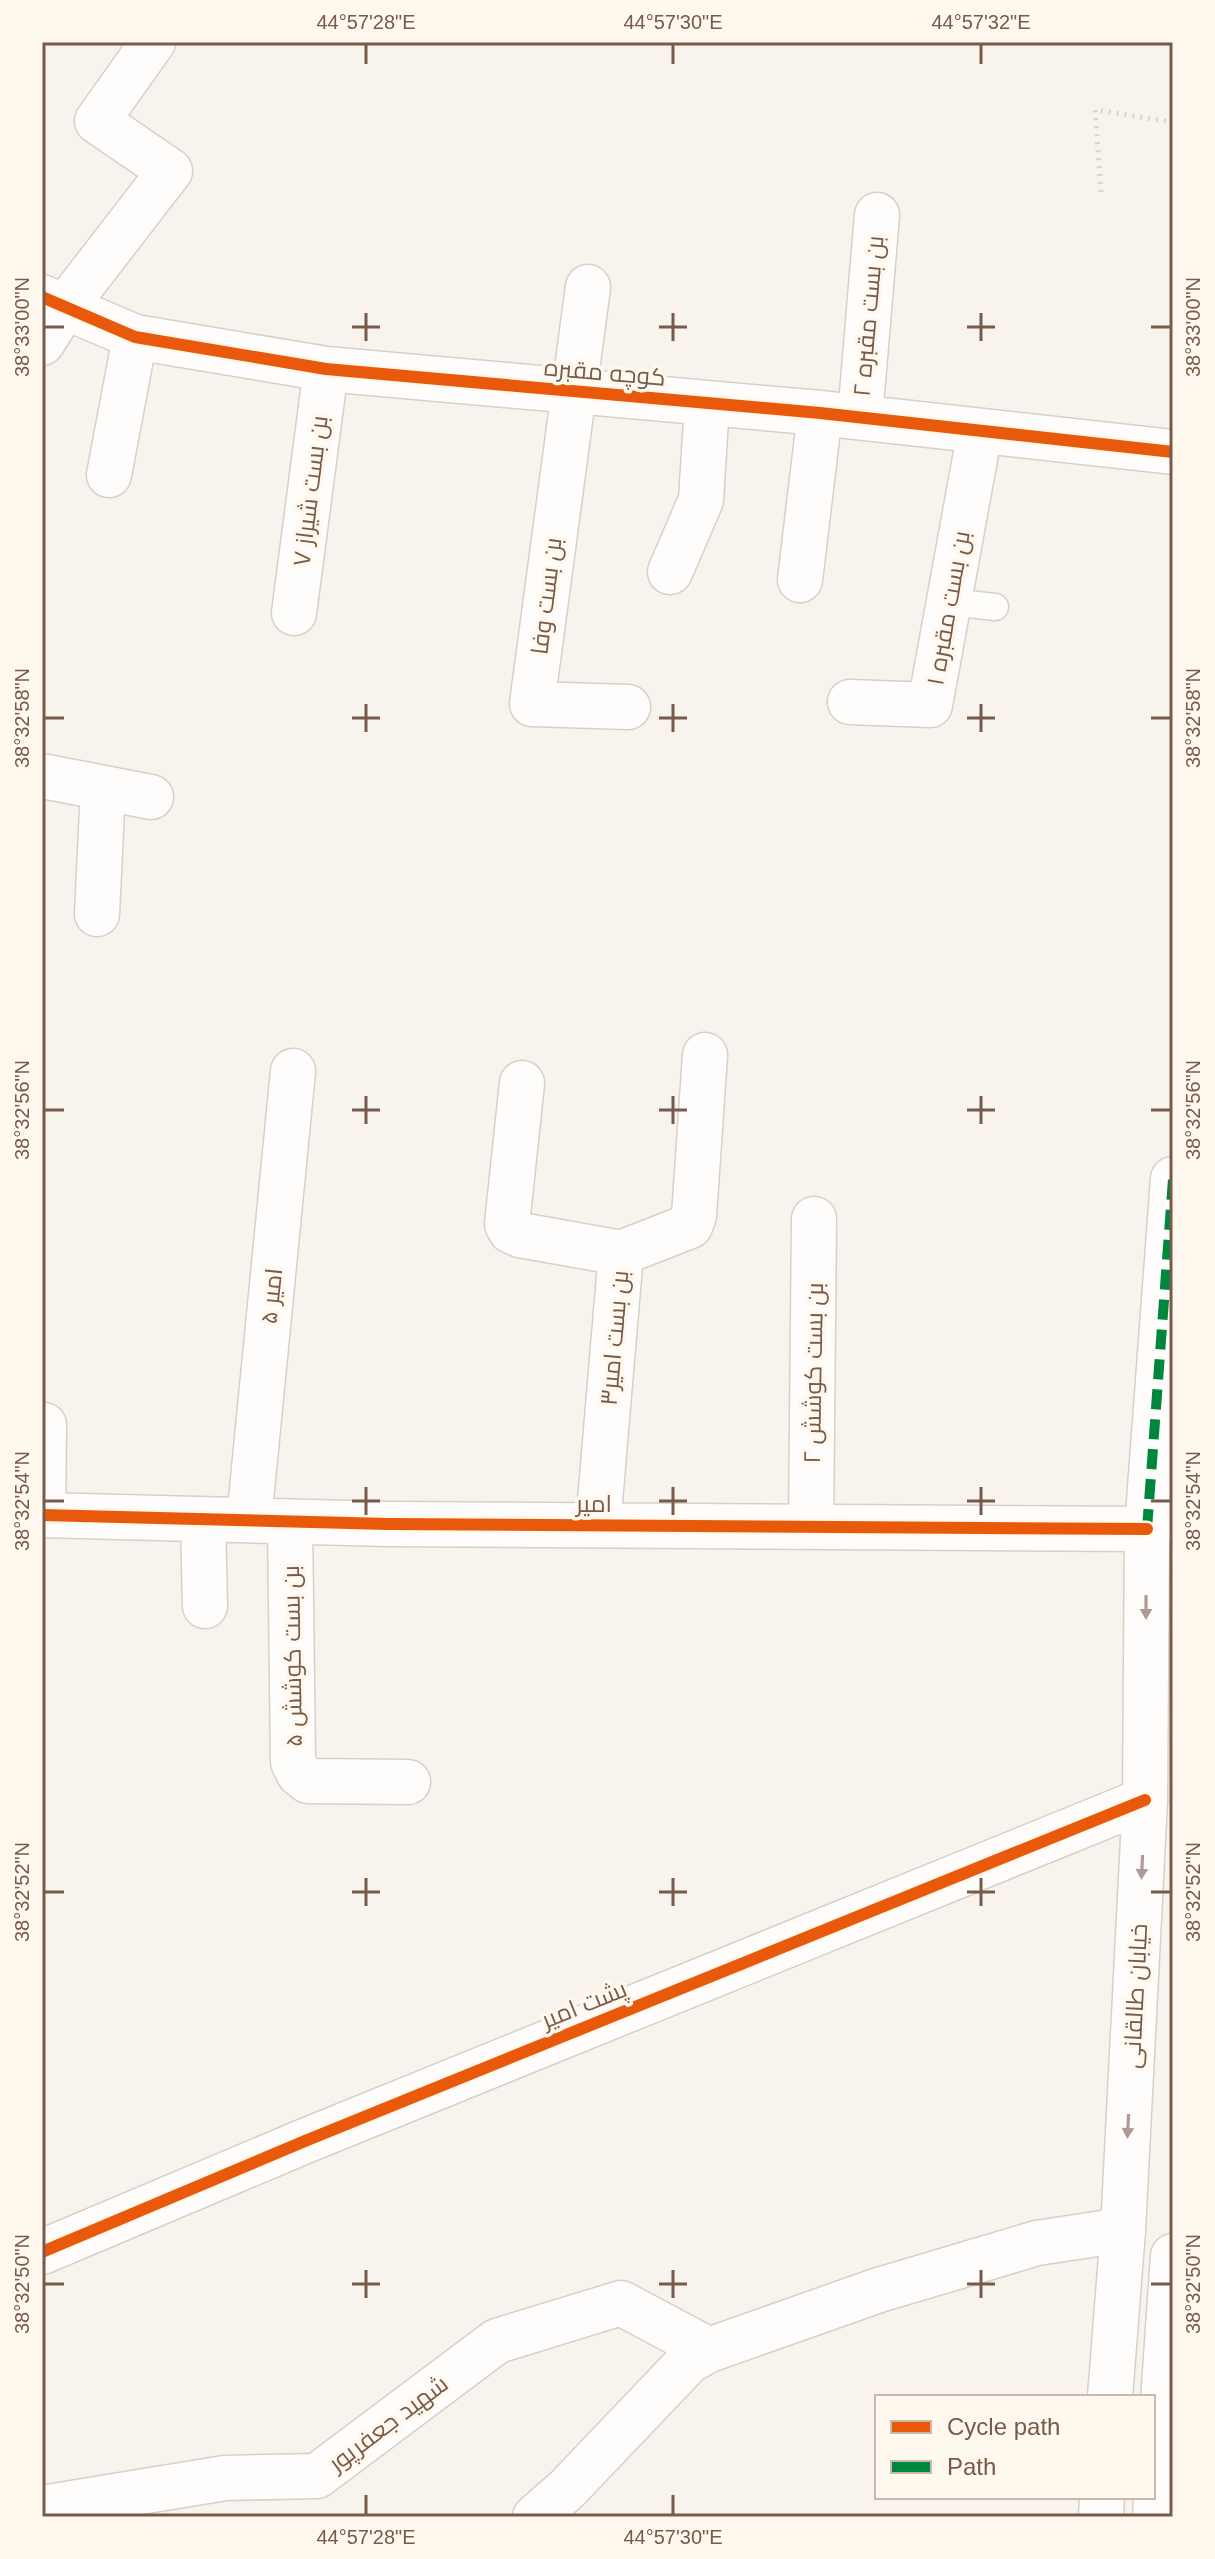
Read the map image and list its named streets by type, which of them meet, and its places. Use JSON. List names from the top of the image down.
{
  "streets": {
    "street": [
      "بن بست مقبره ۲",
      "کوچه مقبره",
      "بن بست شیراز ۷",
      "بن بست وفا",
      "بن بست مقبره ۱",
      "امیر ۵",
      "بن بست امیر۳",
      "بن بست کوشش ۲",
      "امیر",
      "بن بست کوشش ۵",
      "خیابان طالقانی",
      "پشت امیر",
      "شهید جعفرپور"
    ]
  },
  "crossings": [
    ["بن بست مقبره ۲", "کوچه مقبره"],
    ["کوچه مقبره", "بن بست شیراز ۷"],
    ["کوچه مقبره", "بن بست وفا"],
    ["کوچه مقبره", "بن بست مقبره ۱"],
    ["امیر ۵", "امیر"],
    ["امیر ۵", "بن بست کوشش ۵"],
    ["بن بست امیر۳", "امیر"],
    ["بن بست کوشش ۲", "امیر"],
    ["امیر", "بن بست کوشش ۵"],
    ["امیر", "خیابان طالقانی"],
    ["خیابان طالقانی", "پشت امیر"]
  ],
  "one_way": ["خیابان طالقانی"],
  "legend": ["Cycle path", "Path"],
  "coordinates": [
    "44°57'28\"E",
    "44°57'30\"E",
    "44°57'32\"E",
    "38°33'00\"N",
    "38°32'58\"N",
    "38°32'56\"N",
    "38°32'54\"N",
    "38°32'52\"N",
    "38°32'50\"N"
  ]
}
